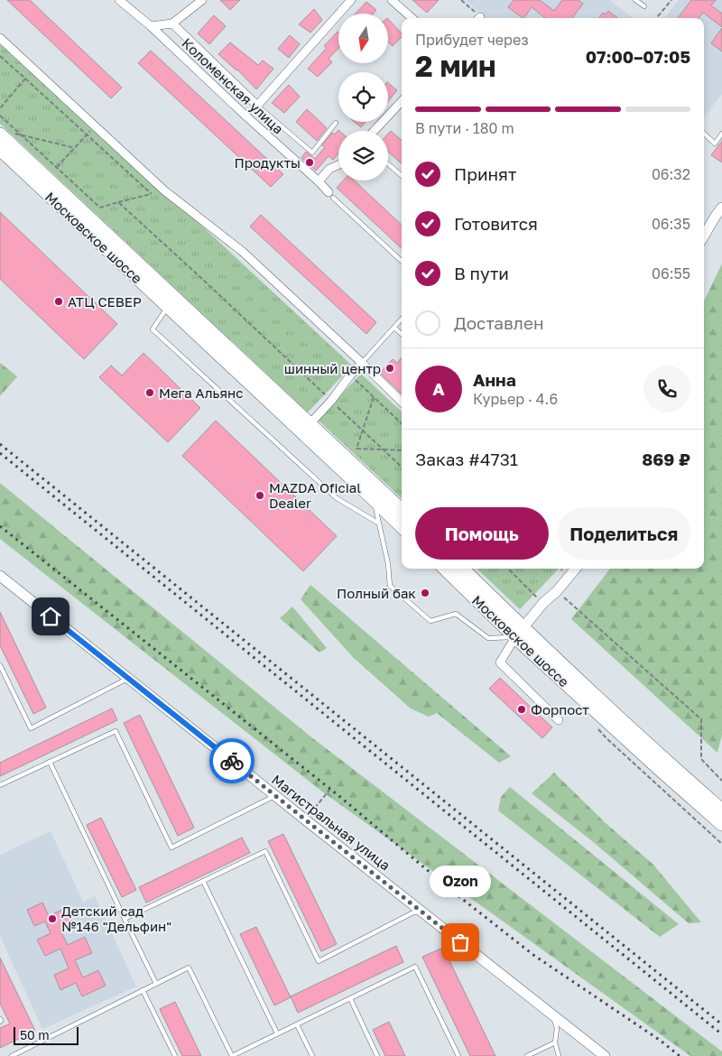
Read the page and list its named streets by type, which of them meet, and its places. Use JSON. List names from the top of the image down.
{
  "streets": {
    "main road": ["Московское шоссе"],
    "street": ["Коломенская улица", "Магистральная улица"]
  },
  "places": [
    "Продукты",
    "АТЦ СЕВЕР",
    "шинный центр",
    "Мега Альянс",
    "MAZDA Oficial Dealer",
    "Полный бак",
    "Форпост",
    "Детский сад №146 \"Дельфин\"",
    "Ozon"
  ],
  "scale_bar": "50 m",
  "north": "bottom",
  "page": {
    "heading": ["2 мин", "Прибудет через", "07:00–07:05"],
    "panel": [
      "Анна",
      "Курьер · 4.6",
      "Заказ #4731",
      "869 ₽"
    ],
    "bar": "В пути · 180 m",
    "list": [
      ["Принят", "06:32"],
      ["Готовится", "06:35"],
      ["В пути", "06:55"],
      "Доставлен"
    ],
    "round": "А",
    "buttons": ["Помощь", "Поделиться"],
    "bubble": "Ozon",
    "scale": "50 m"
  }
}
